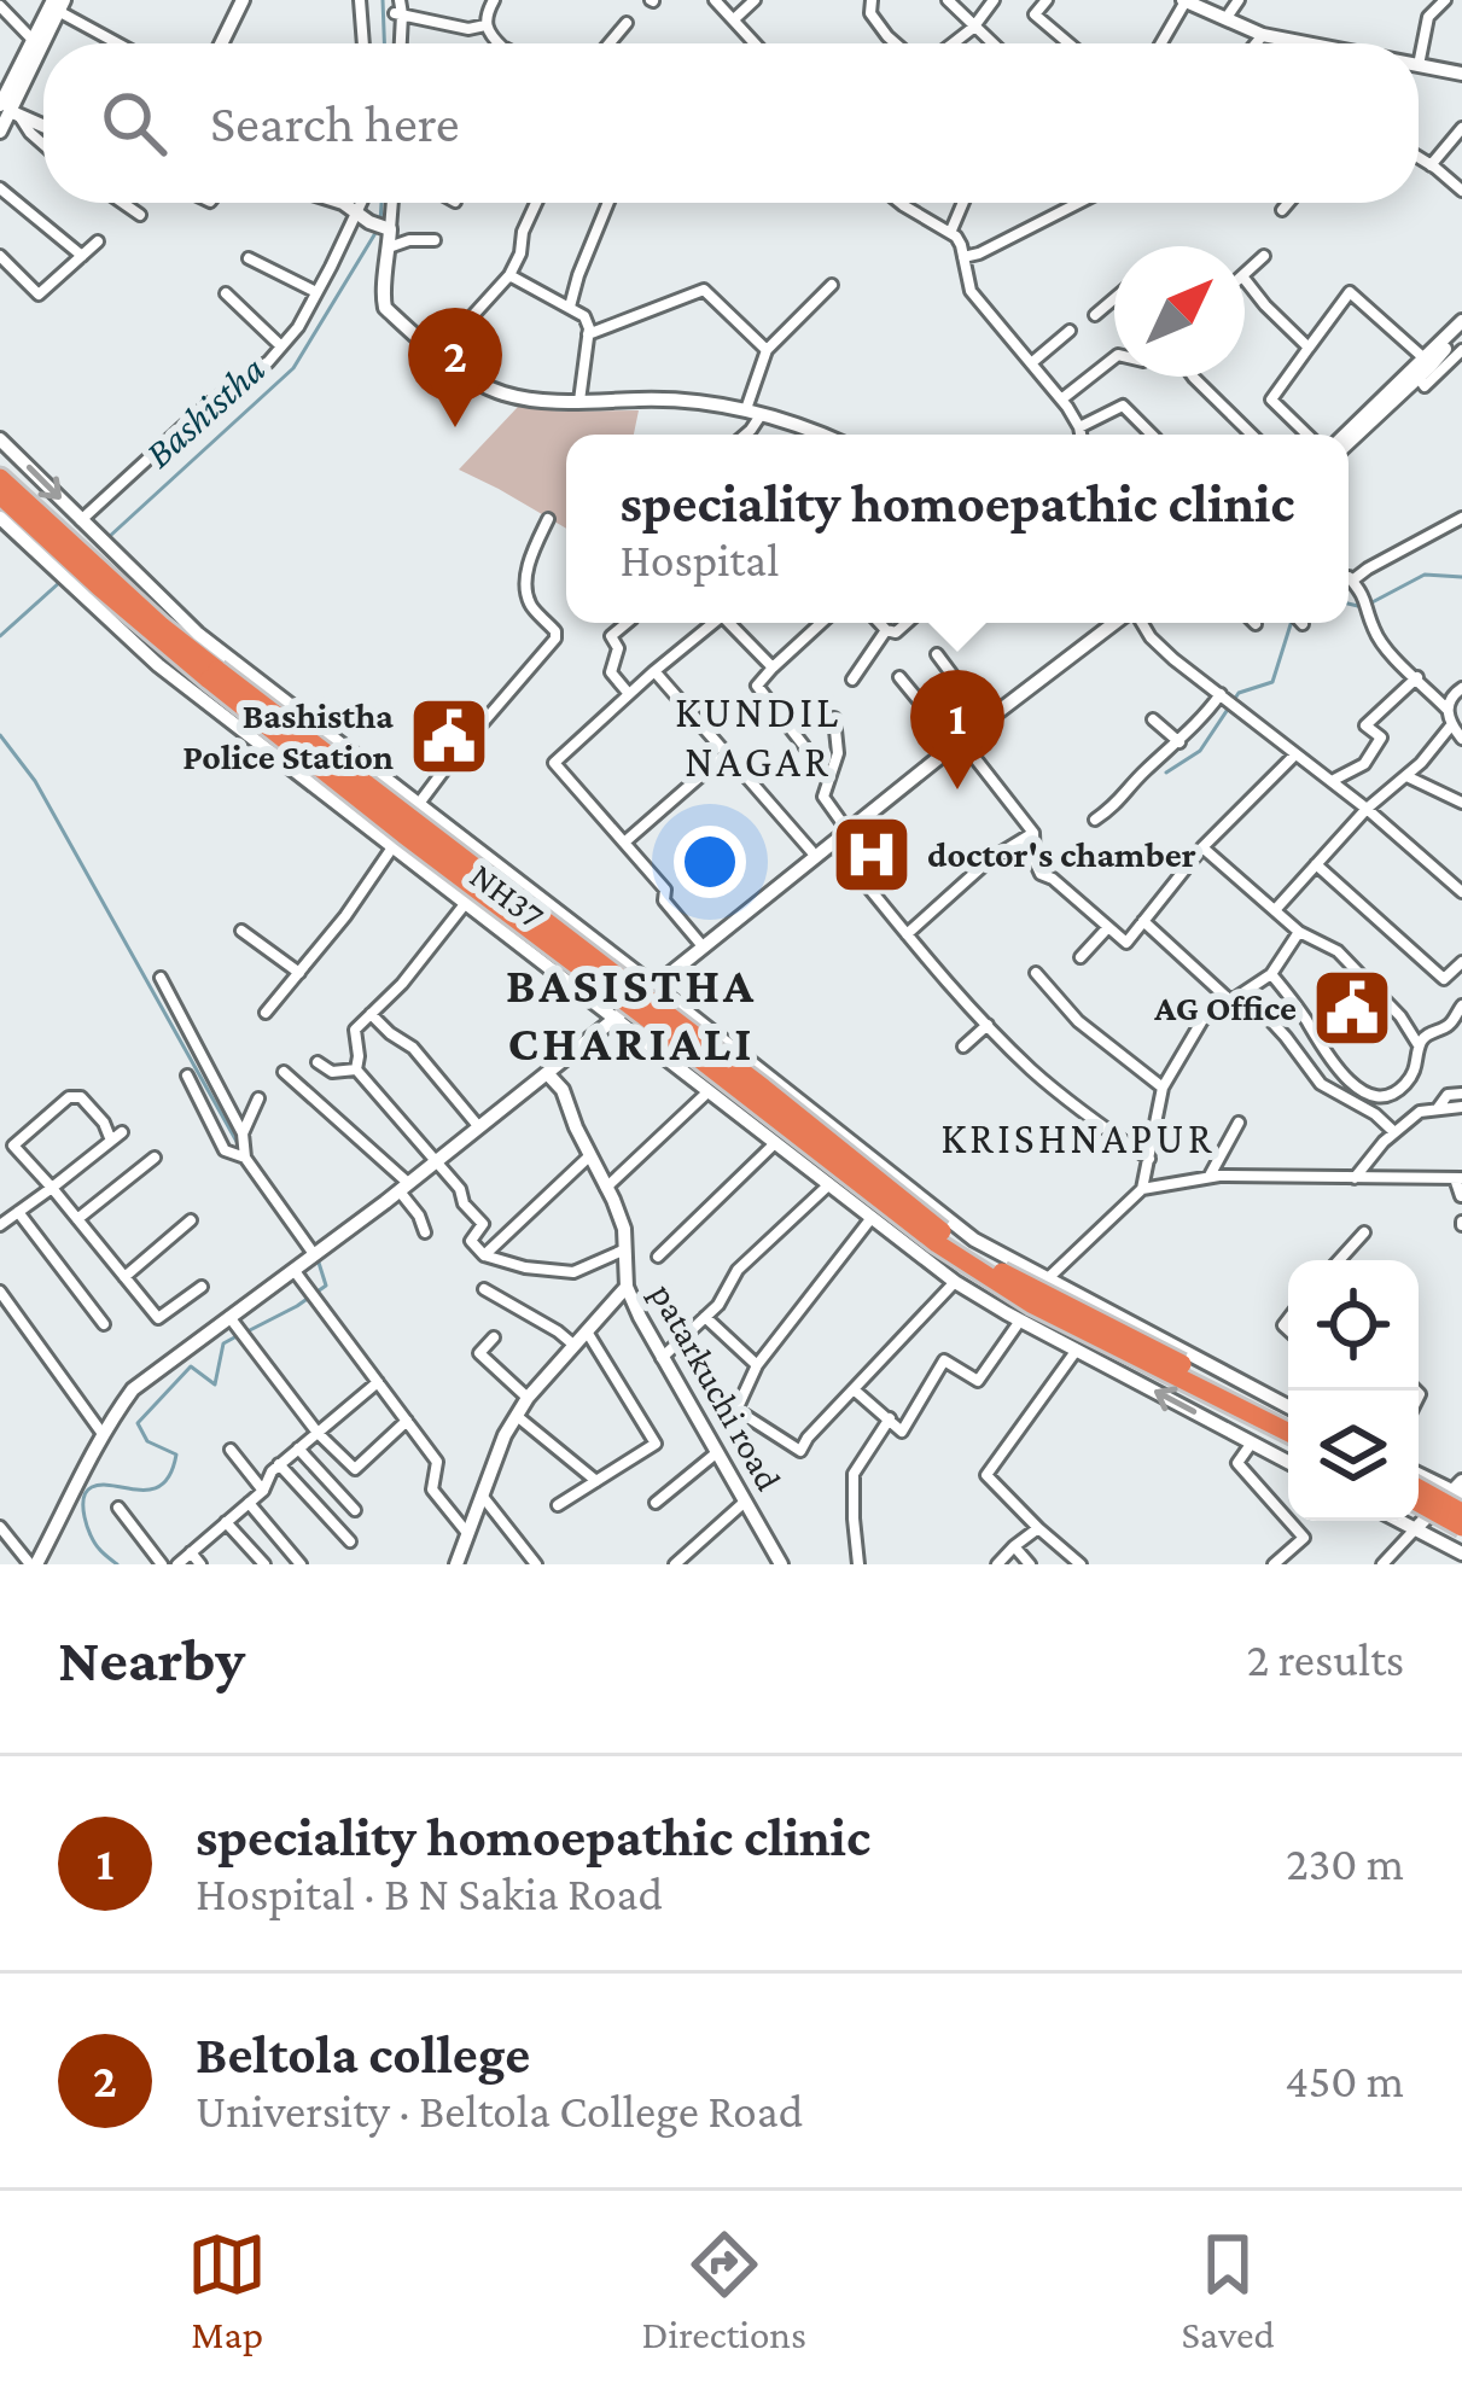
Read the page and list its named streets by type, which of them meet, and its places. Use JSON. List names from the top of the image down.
{
  "streets": {
    "street": ["NH37", "patarkuchi road"]
  },
  "districts": ["KUNDIL NAGAR", "BASISTHA CHARIALI", "KRISHNAPUR"],
  "water": ["Bashistha"],
  "places": {
    "public building": ["Bashistha Police Station", "AG Office"],
    "hospital": ["doctor's chamber"]
  },
  "north": "top right",
  "page": {
    "search": "Search here",
    "pins": ["2", "1"],
    "popup": ["speciality homoepathic clinic", "Hospital"],
    "heading": ["Nearby", "2 results"],
    "list": [
      {
        "mark": "1",
        "name": "speciality homoepathic clinic",
        "note": "Hospital · B N Sakia Road",
        "value": "230 m"
      },
      {
        "mark": "2",
        "name": "Beltola college",
        "note": "University · Beltola College Road",
        "value": "450 m"
      }
    ],
    "nav": ["Map", "Directions", "Saved"]
  }
}
